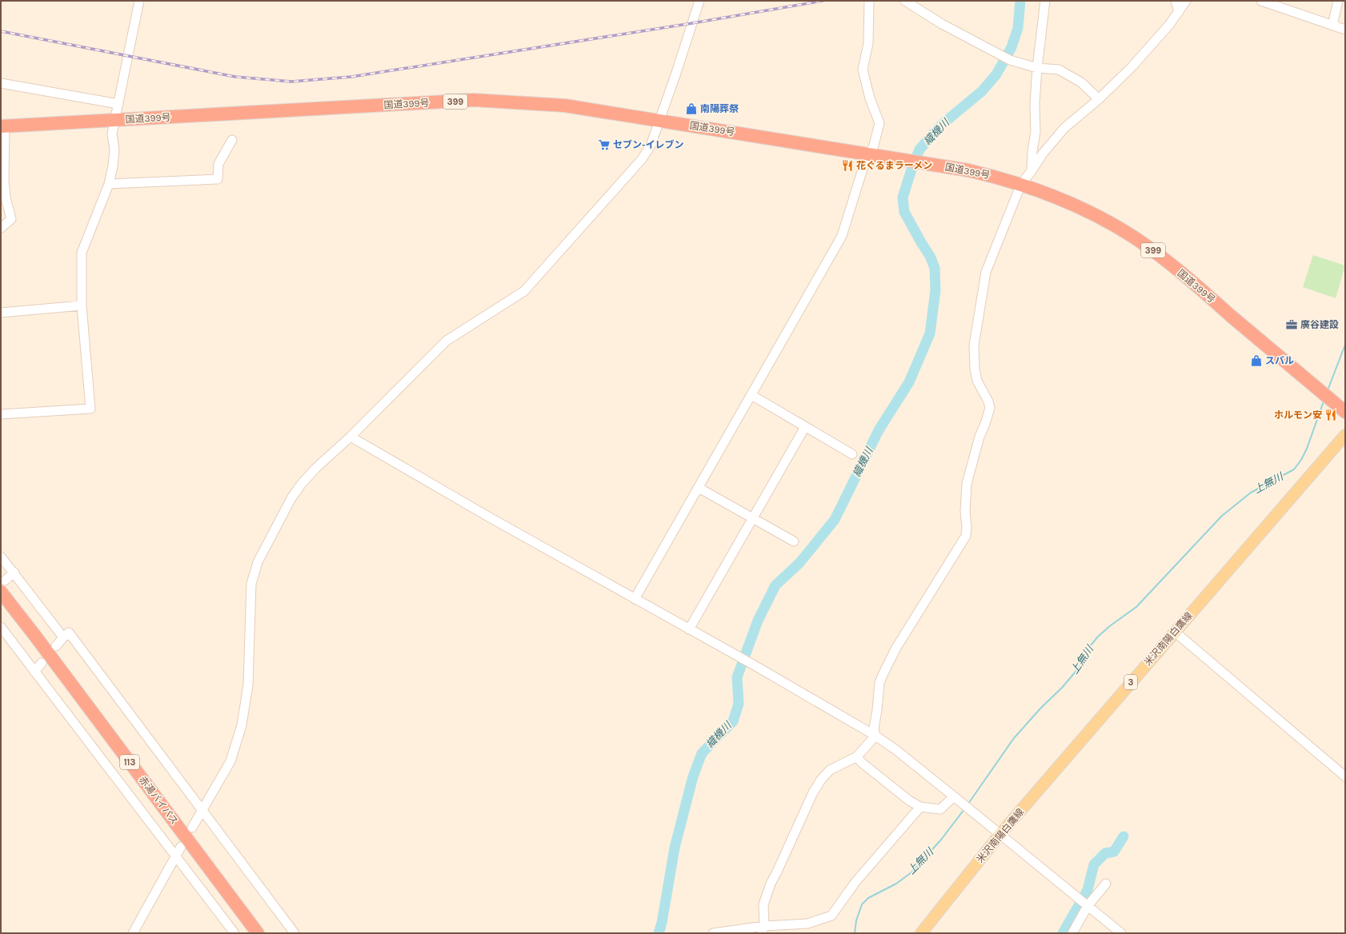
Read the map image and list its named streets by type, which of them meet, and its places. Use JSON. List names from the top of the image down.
{
  "streets": {
    "highway": [
      "399",
      "国道399号",
      "113",
      "赤湯バイパス"
    ],
    "main road": ["米沢南陽白鷹線", "3"]
  },
  "water": ["織機川", "上無川"],
  "places": {
    "shop": ["南陽葬祭", "スバル"],
    "supermarket": ["セブン-イレブン"],
    "restaurant": ["花ぐるまラーメン", "ホルモン安"],
    "office": ["廣谷建設"]
  }
}
